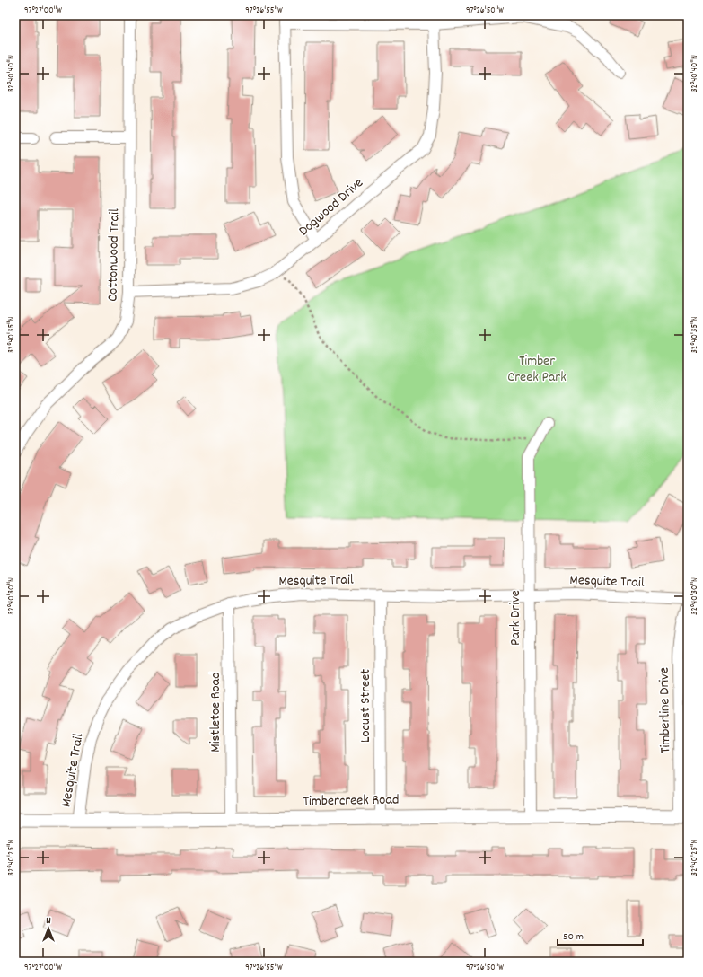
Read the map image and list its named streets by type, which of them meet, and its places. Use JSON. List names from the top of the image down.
{
  "streets": {
    "street": [
      "Dogwood Drive",
      "Cottonwood Trail",
      "Mesquite Trail",
      "Park Drive",
      "Locust Street",
      "Timberline Drive",
      "Mistletoe Road",
      "Timbercreek Road"
    ]
  },
  "crossings": [
    ["Dogwood Drive", "Cottonwood Trail"],
    ["Mesquite Trail", "Park Drive"],
    ["Mesquite Trail", "Locust Street"],
    ["Mesquite Trail", "Mistletoe Road"],
    ["Mesquite Trail", "Timbercreek Road"],
    ["Park Drive", "Timbercreek Road"],
    ["Locust Street", "Timbercreek Road"],
    ["Timberline Drive", "Timbercreek Road"],
    ["Mistletoe Road", "Timbercreek Road"]
  ],
  "parks": ["Timber Creek Park"],
  "scale_bar": "50 m",
  "north": "top",
  "coordinates": [
    "97°27'00\"W",
    "97°26'55\"W",
    "97°26'50\"W",
    "32°40'40\"N",
    "32°40'35\"N",
    "32°40'30\"N",
    "32°40'25\"N"
  ]
}
